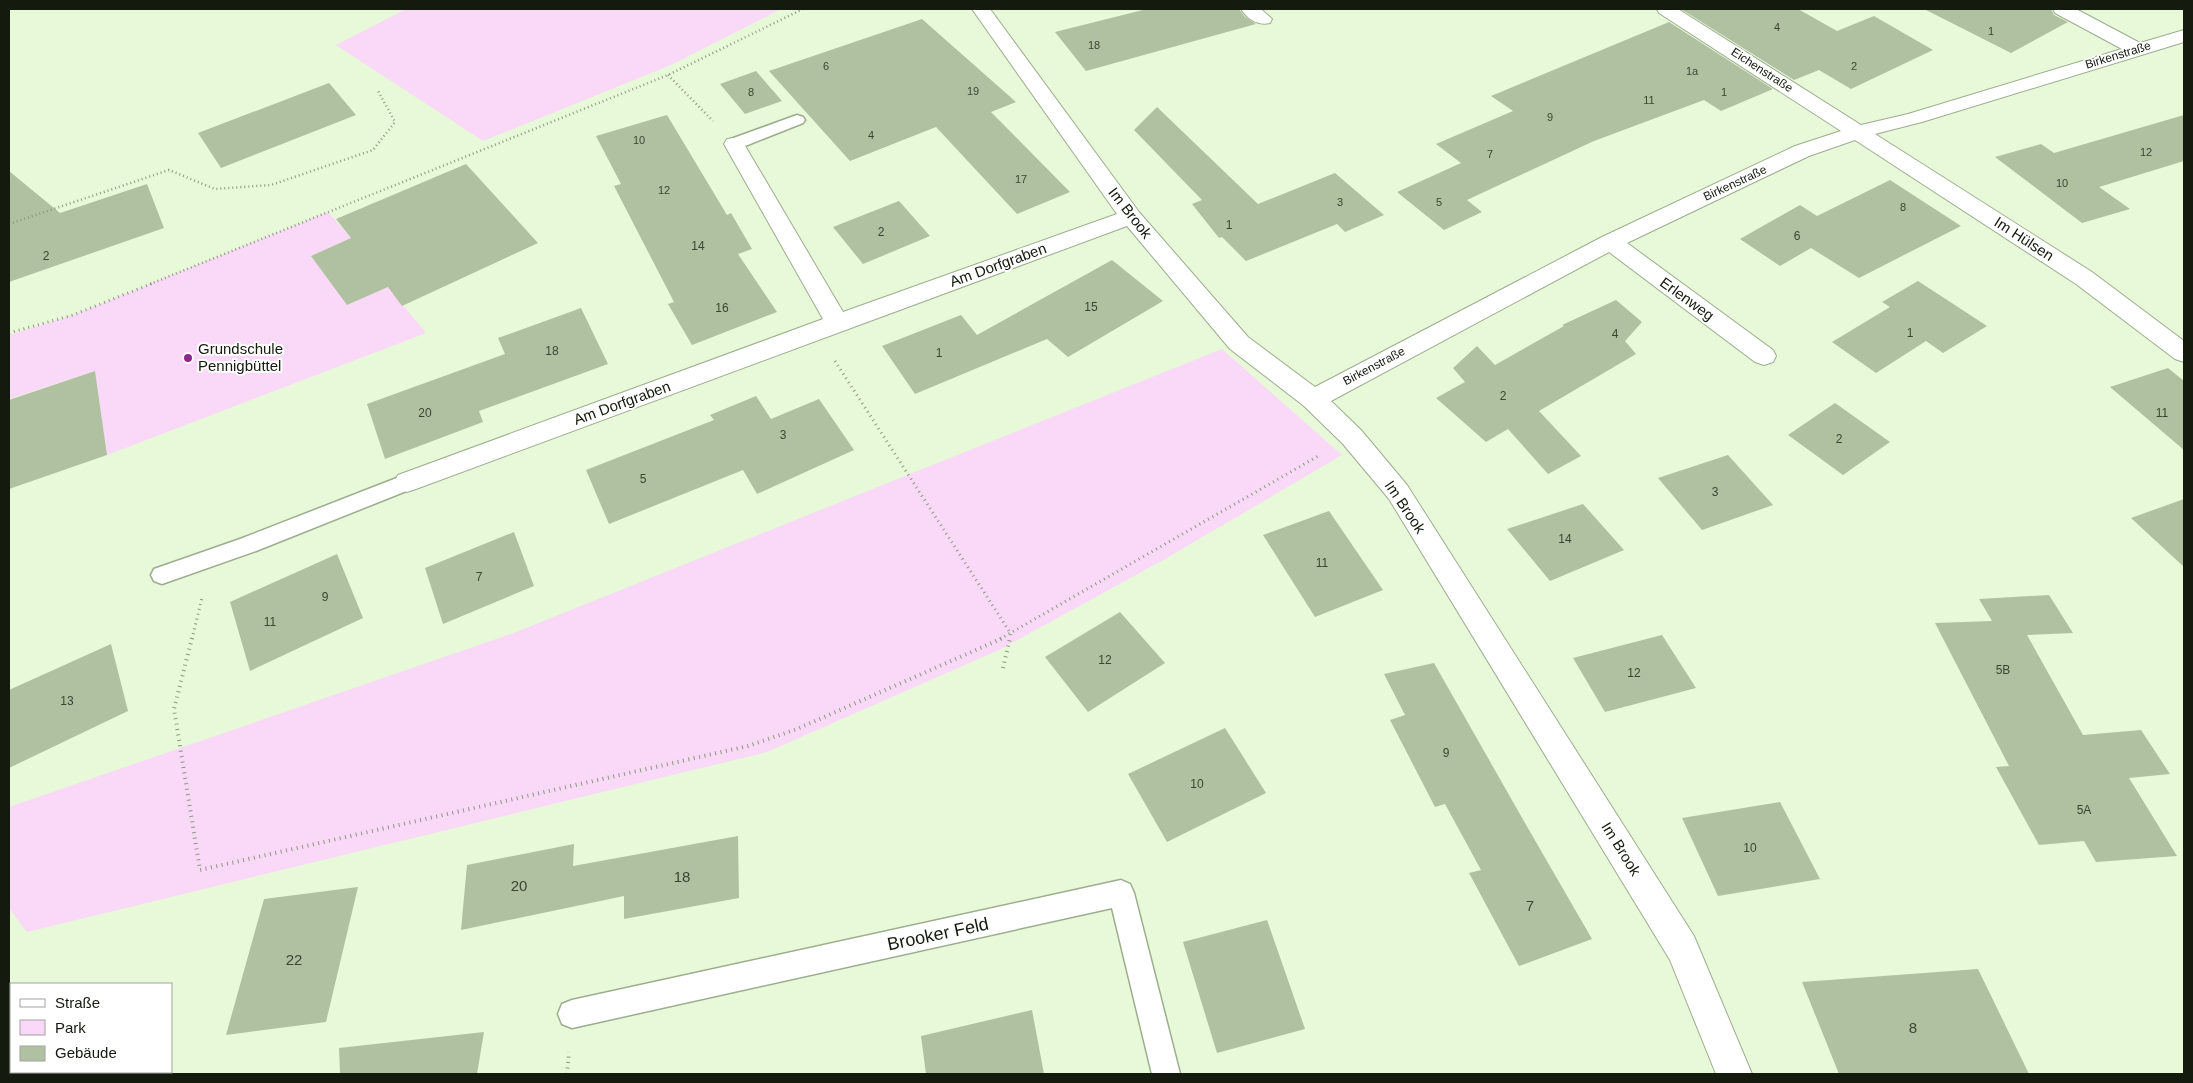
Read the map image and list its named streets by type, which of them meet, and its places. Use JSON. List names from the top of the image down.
{
  "streets": {
    "street": [
      "Birkenstraße",
      "Eichenstraße",
      "Im Brook",
      "Im Hülsen",
      "Am Dorfgraben",
      "Erlenweg"
    ],
    "lane": ["Brooker Feld"]
  },
  "crossings": [
    ["Birkenstraße", "Eichenstraße"],
    ["Birkenstraße", "Im Brook"],
    ["Birkenstraße", "Im Hülsen"],
    ["Birkenstraße", "Erlenweg"],
    ["Eichenstraße", "Im Hülsen"],
    ["Im Brook", "Am Dorfgraben"]
  ],
  "places": ["Grundschule Pennigbüttel"],
  "house_numbers": [
    "4",
    "1",
    "18",
    "6",
    "2",
    "1a",
    "19",
    "8",
    "1",
    "11",
    "9",
    "4",
    "10",
    "12",
    "7",
    "17",
    "10",
    "12",
    "3",
    "5",
    "8",
    "1",
    "2",
    "6",
    "14",
    "2",
    "15",
    "16",
    "1",
    "4",
    "18",
    "1",
    "2",
    "20",
    "11",
    "3",
    "2",
    "5",
    "3",
    "14",
    "11",
    "7",
    "9",
    "11",
    "12",
    "5B",
    "12",
    "13",
    "9",
    "10",
    "5A",
    "10",
    "18",
    "20",
    "7",
    "22",
    "8"
  ],
  "legend": ["Straße", "Park", "Gebäude"]
}
